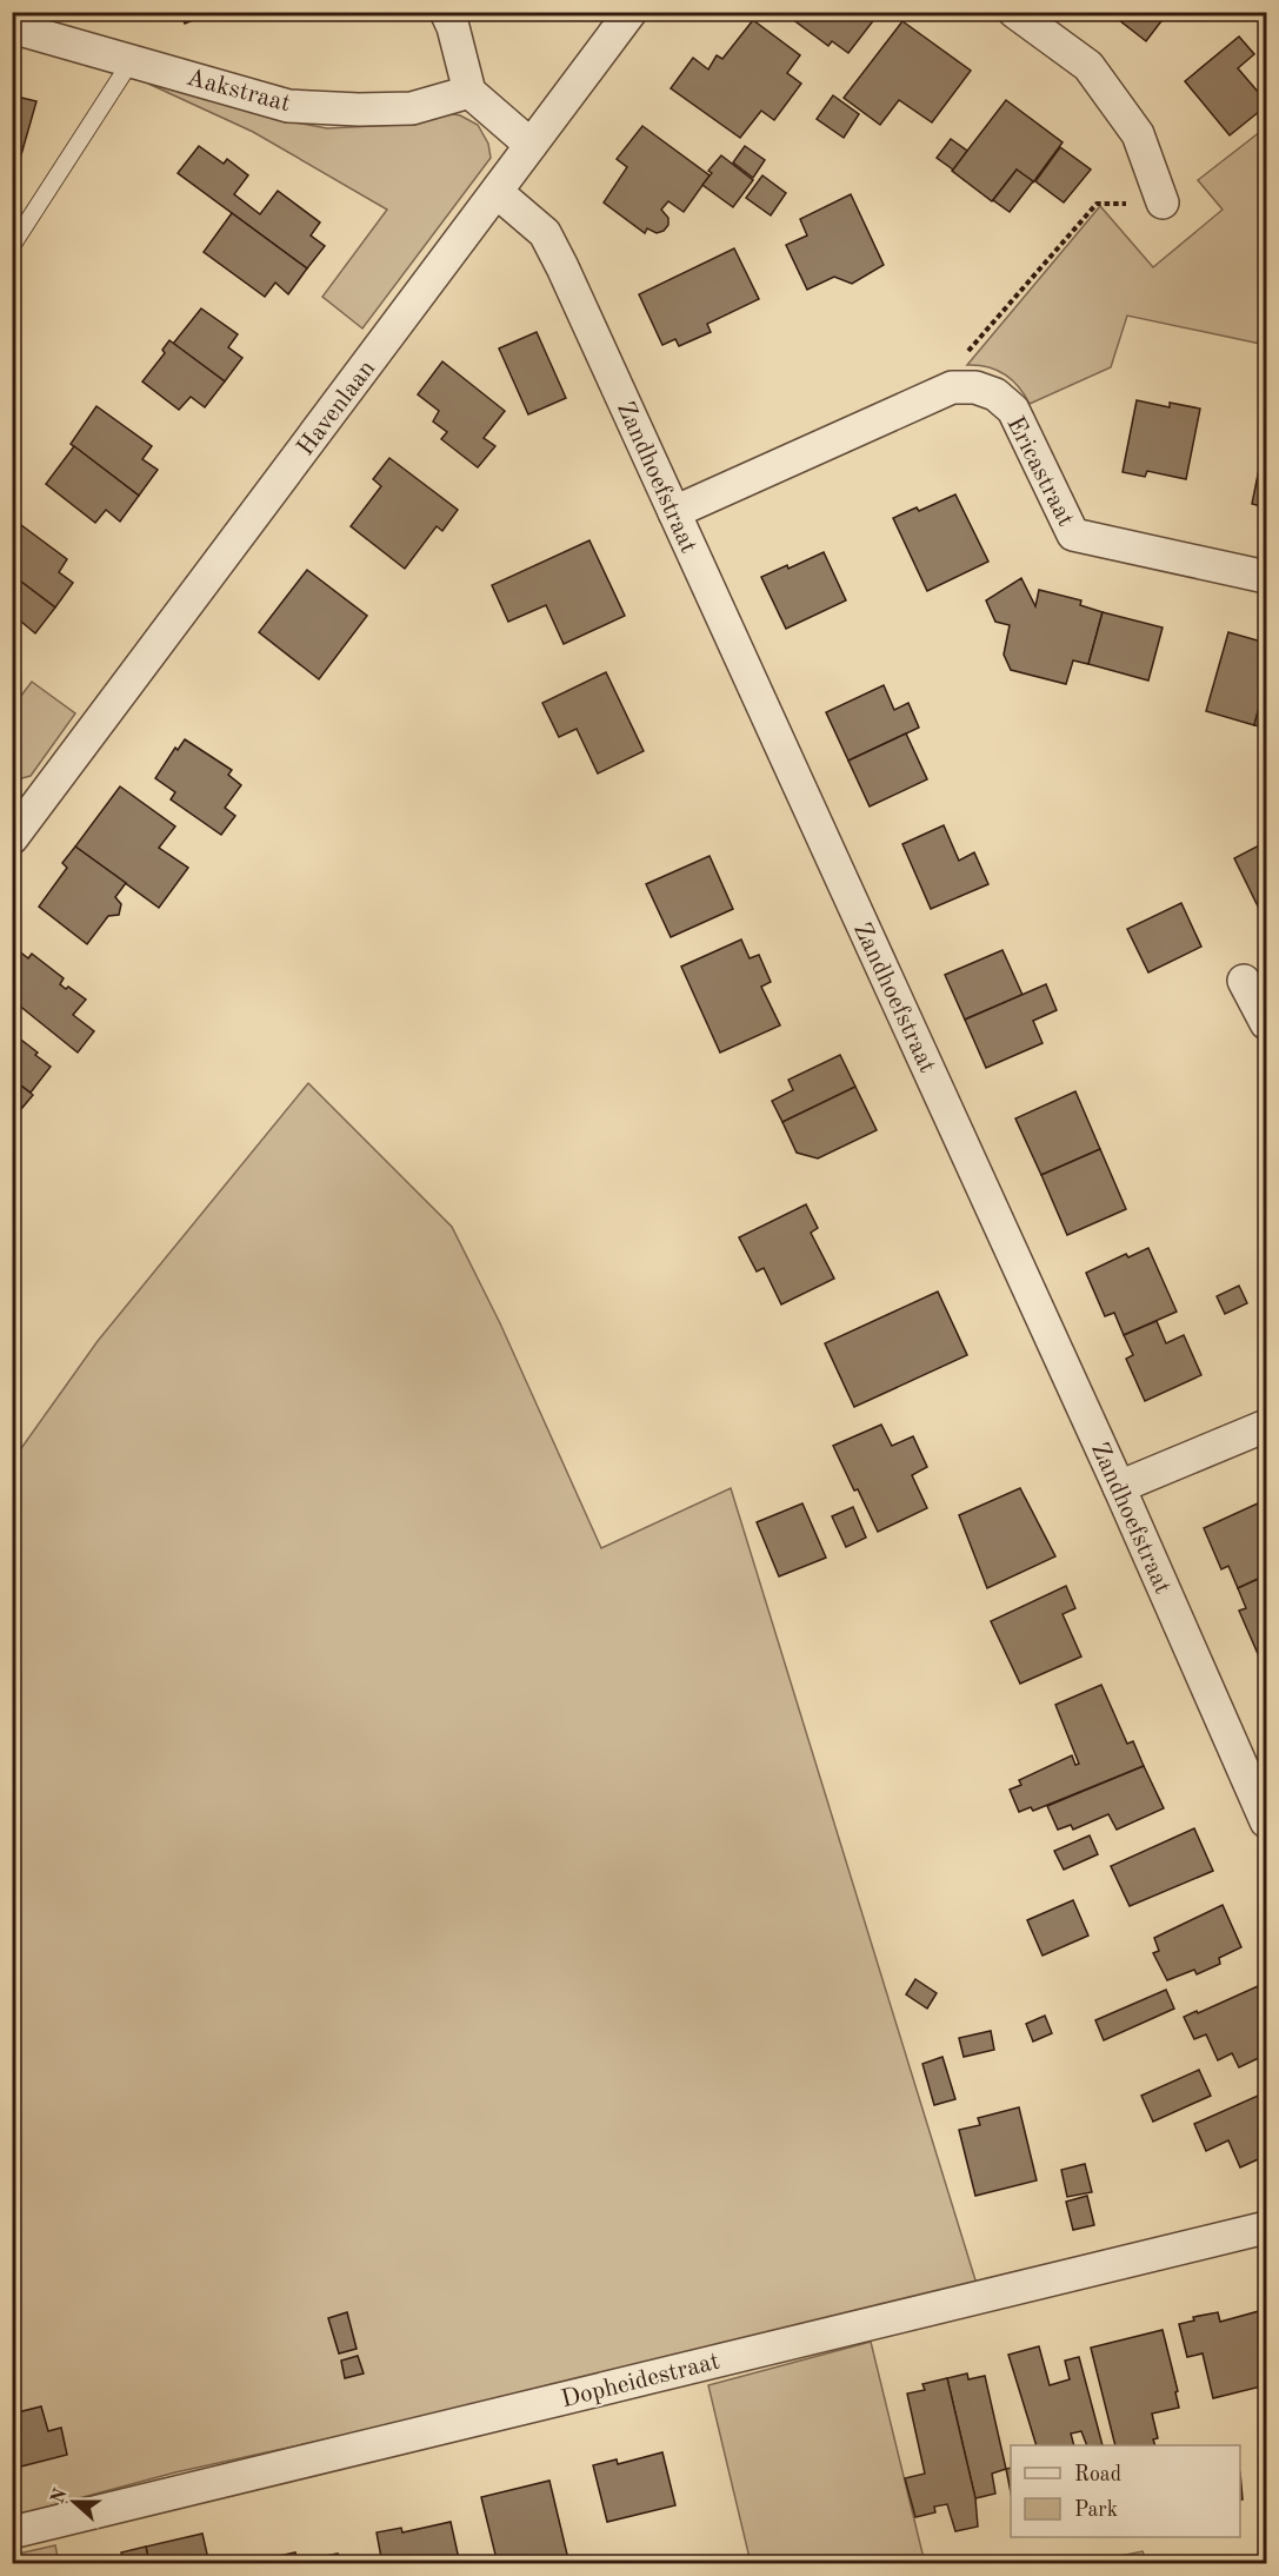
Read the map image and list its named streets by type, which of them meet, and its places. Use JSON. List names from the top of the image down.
{
  "streets": {
    "street": [
      "Aakstraat",
      "Havenlaan",
      "Ericastraat",
      "Zandhoefstraat",
      "Dopheidestraat"
    ]
  },
  "crossings": [
    ["Havenlaan", "Zandhoefstraat"]
  ],
  "legend": ["Road", "Park"],
  "north": "left"
}
